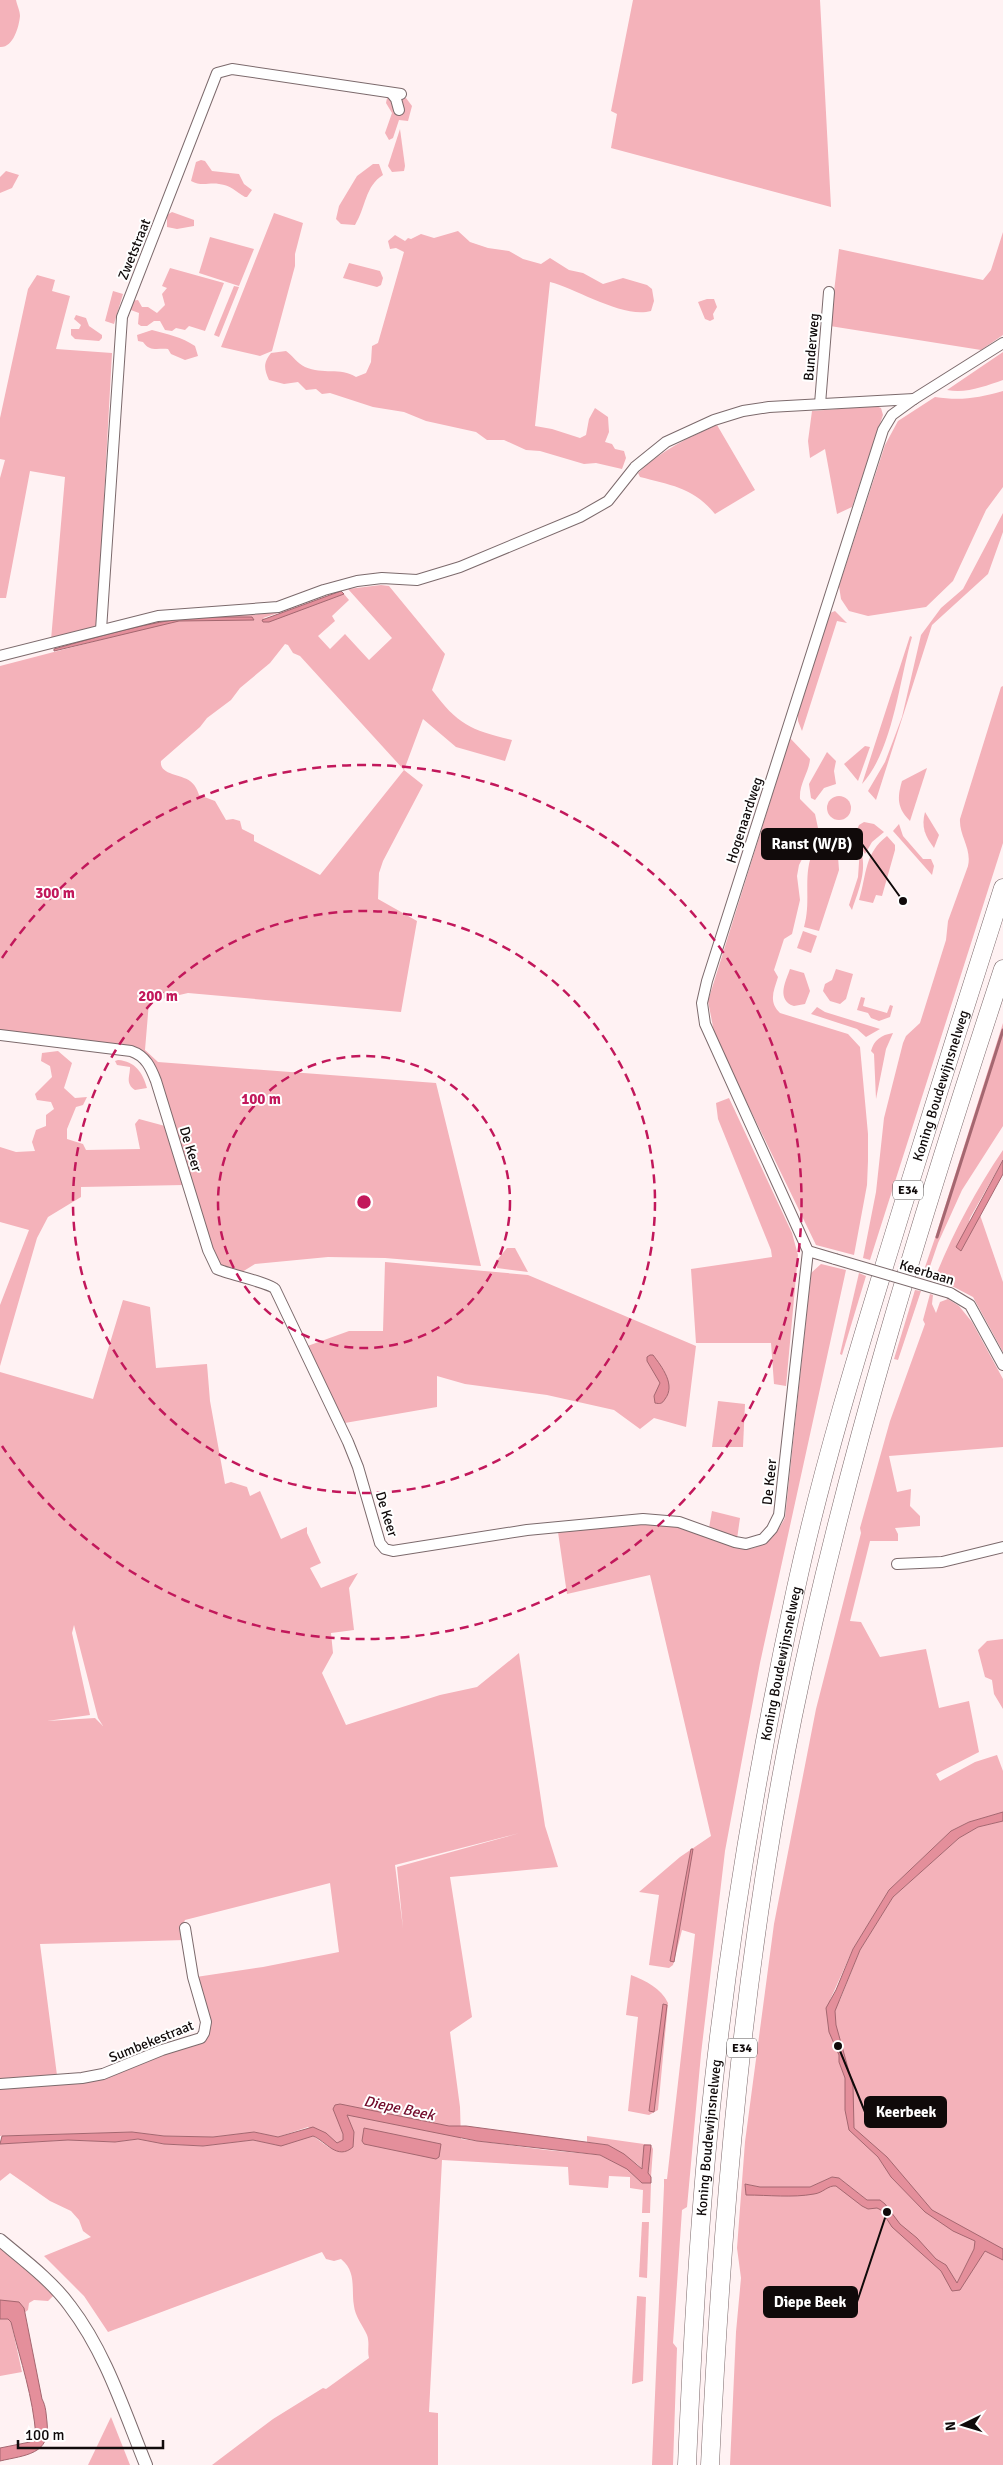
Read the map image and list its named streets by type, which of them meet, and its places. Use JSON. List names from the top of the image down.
{
  "streets": {
    "highway": ["Koning Boudewijnsnelweg", "E34"],
    "street": [
      "Zwetstraat",
      "Bunderweg",
      "Hogenaardweg",
      "De Keer",
      "Keerbaan",
      "Sumbekestraat"
    ]
  },
  "crossings": [
    ["Hogenaardweg", "De Keer"],
    ["Hogenaardweg", "Keerbaan"],
    ["De Keer", "Keerbaan"]
  ],
  "water": ["Diepe Beek"],
  "places": ["Ranst (W/B)", "Keerbeek", "Diepe Beek"],
  "scale_bar": "100 m",
  "north": "left",
  "rings": ["300 m", "200 m", "100 m"]
}
